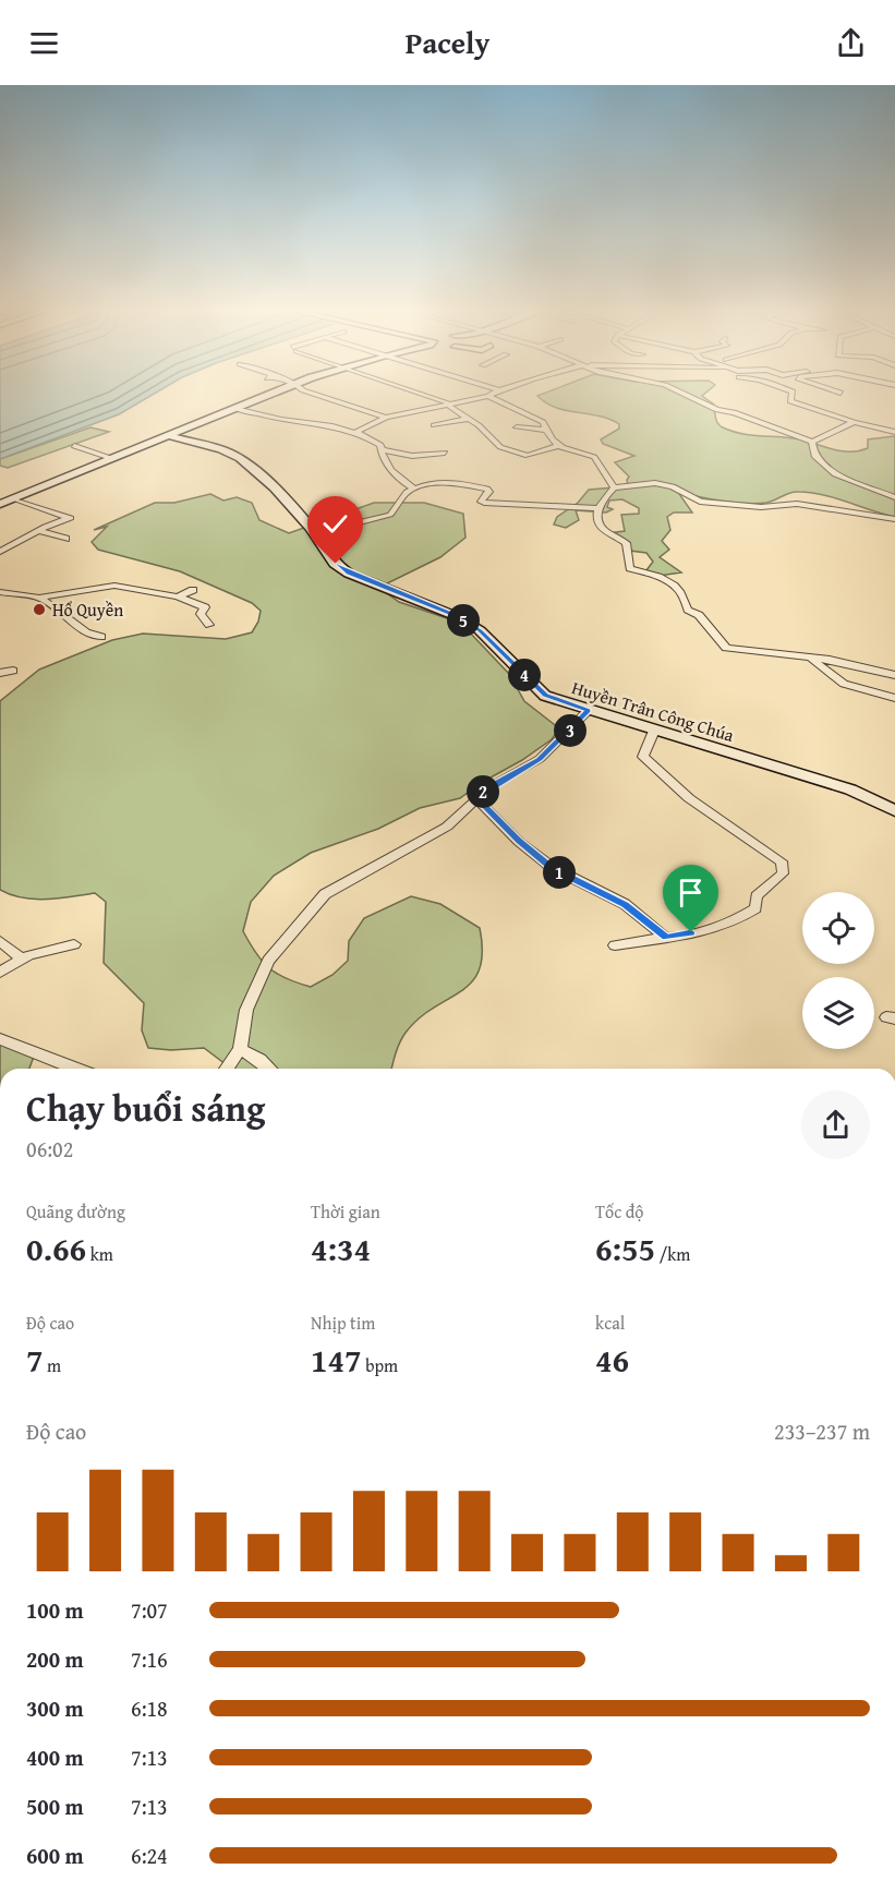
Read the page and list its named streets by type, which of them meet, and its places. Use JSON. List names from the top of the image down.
{
  "streets": {
    "street": ["Huyền Trân Công Chúa"]
  },
  "places": ["Hổ Quyền"],
  "page": {
    "header": "Pacely",
    "pins": [
      "5",
      "4",
      "3",
      "2",
      "1"
    ],
    "heading": ["Chạy buổi sáng", "06:02"],
    "stats": [
      ["Quãng đường", "0.66 km"],
      ["Thời gian", "4:34"],
      ["Tốc độ", "6:55 /km"],
      ["Độ cao", "7 m"],
      ["Nhịp tim", "147 bpm"],
      ["kcal", "46"]
    ],
    "chart": ["Độ cao", "233–237 m"],
    "list": [
      {
        "name": "100 m",
        "note": "7:07"
      },
      {
        "name": "200 m",
        "note": "7:16"
      },
      {
        "name": "300 m",
        "note": "6:18"
      },
      {
        "name": "400 m",
        "note": "7:13"
      },
      {
        "name": "500 m",
        "note": "7:13"
      },
      {
        "name": "600 m",
        "note": "6:24"
      }
    ]
  }
}
